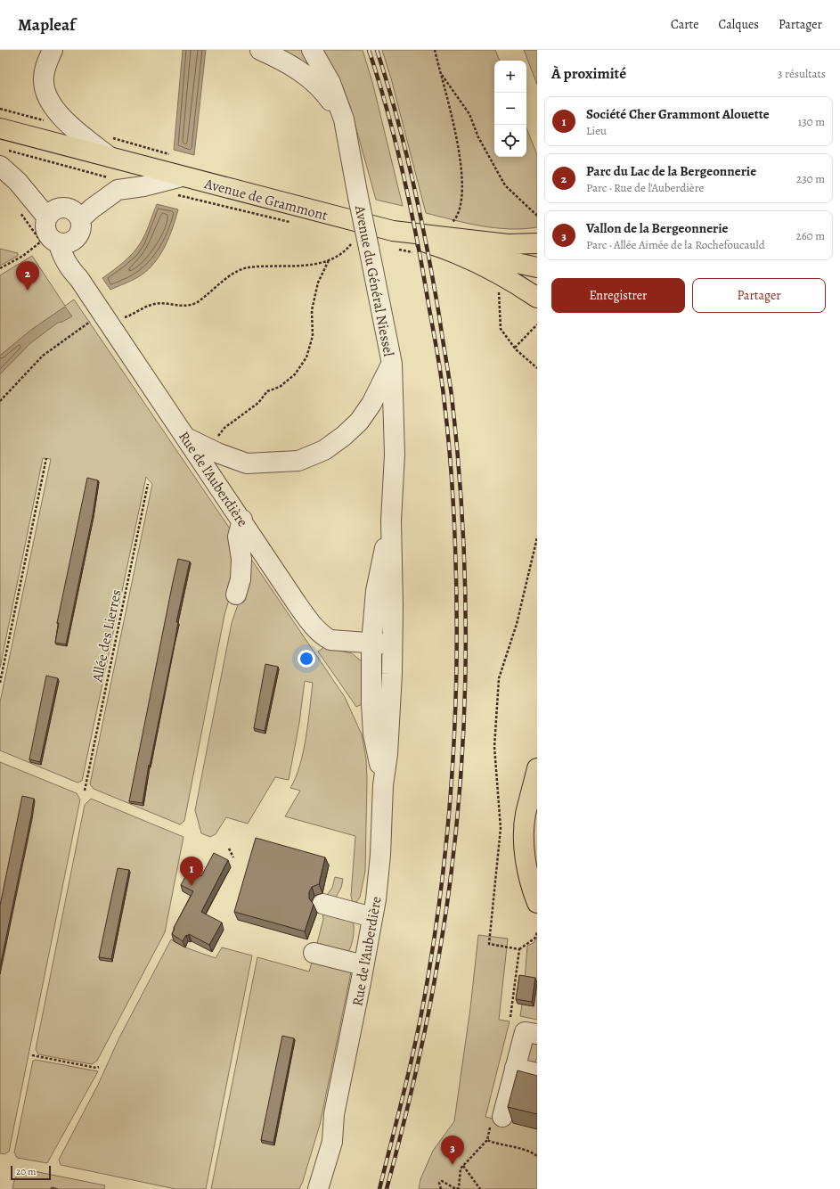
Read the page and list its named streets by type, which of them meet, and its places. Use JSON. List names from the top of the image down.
{
  "streets": {
    "main road": ["Avenue de Grammont"],
    "street": ["Avenue du Général Niessel", "Rue de l'Auberdière"],
    "path": ["Allée des Lierres"]
  },
  "crossings": [
    ["Avenue du Général Niessel", "Rue de l'Auberdière"]
  ],
  "scale_bar": "20 m",
  "page": {
    "header": "Mapleaf",
    "nav": ["Carte", "Calques", "Partager"],
    "heading": ["À proximité", "3 résultats"],
    "map_buttons": ["+", "−"],
    "list": [
      {
        "mark": "1",
        "name": "Société Cher Grammont Alouette",
        "note": "Lieu",
        "value": "130 m"
      },
      {
        "mark": "2",
        "name": "Parc du Lac de la Bergeonnerie",
        "note": "Parc · Rue de l'Auberdière",
        "value": "230 m"
      },
      {
        "mark": "3",
        "name": "Vallon de la Bergeonnerie",
        "note": "Parc · Allée Aimée de la Rochefoucauld",
        "value": "260 m"
      }
    ],
    "pins": ["2", "1", "3"],
    "buttons": ["Enregistrer", "Partager"],
    "scale": "20 m"
  }
}
